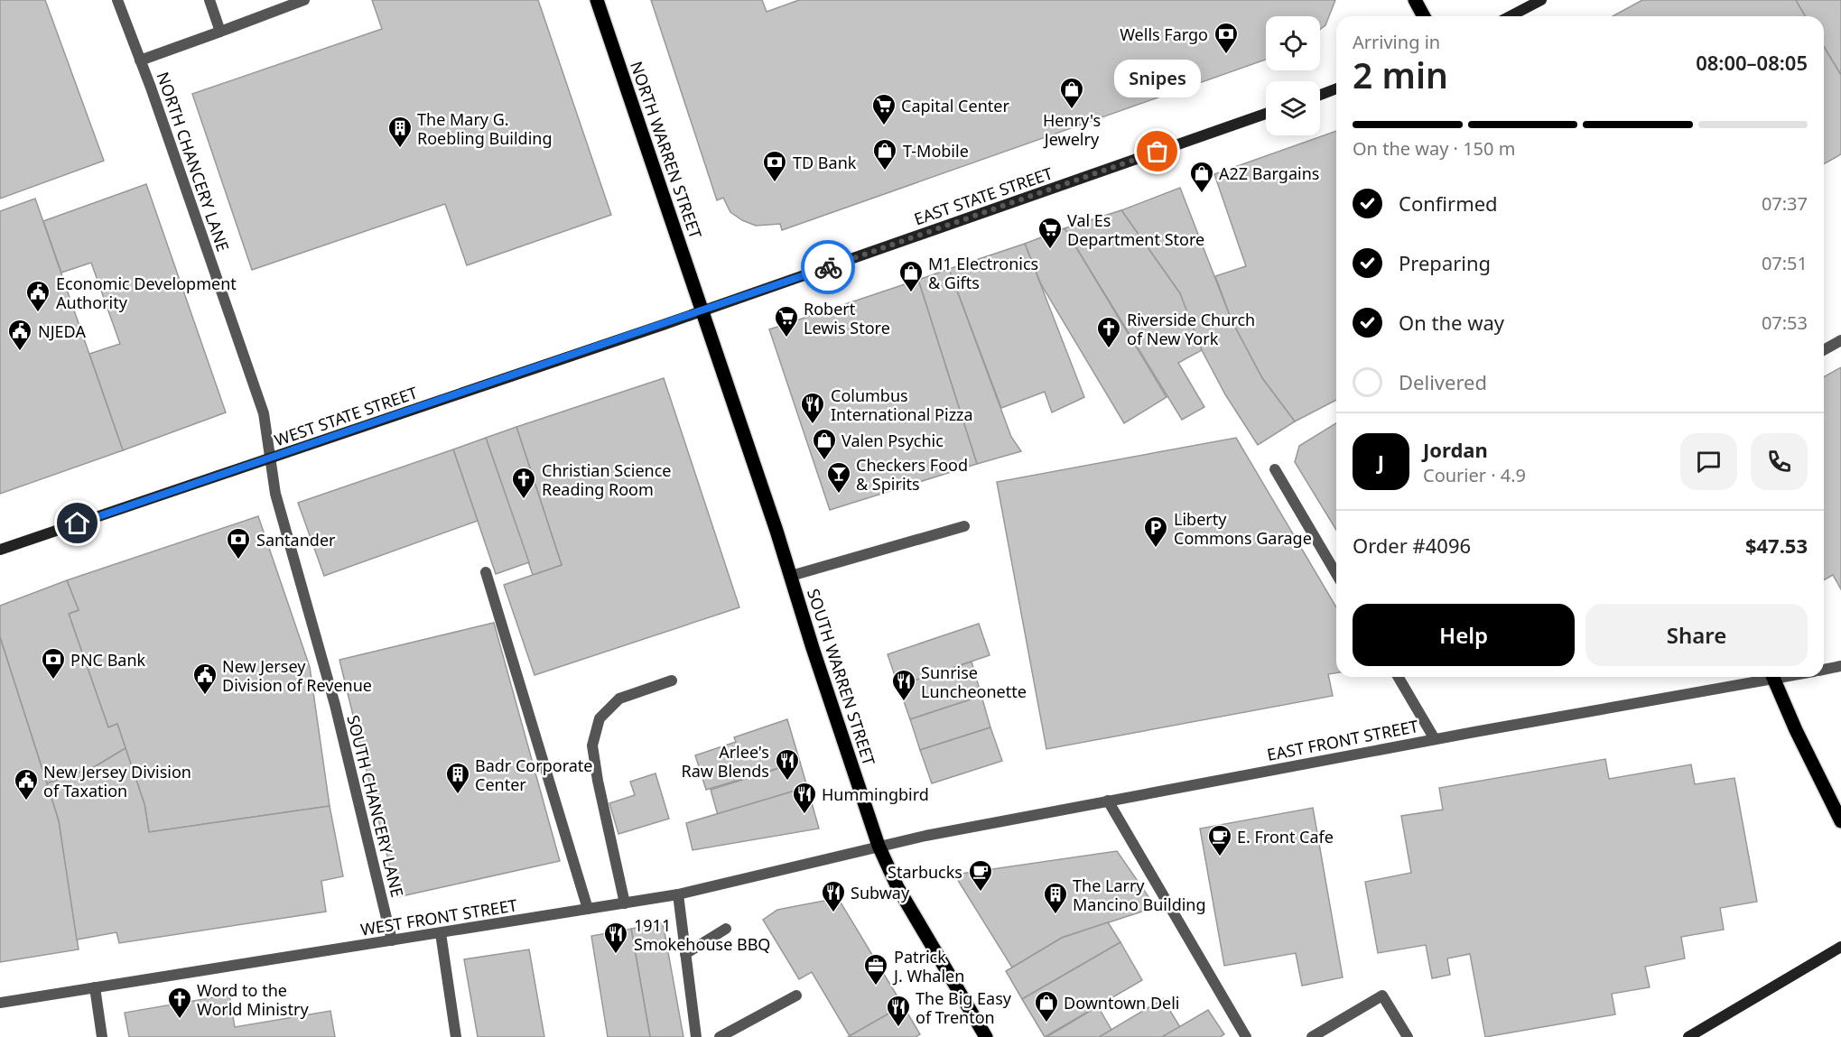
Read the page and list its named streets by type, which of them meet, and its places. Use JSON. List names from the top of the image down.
{
  "streets": {
    "main road": ["NORTH WARREN STREET", "SOUTH WARREN STREET"],
    "street": [
      "NORTH CHANCERY LANE",
      "EAST STATE STREET",
      "WEST STATE STREET",
      "EAST FRONT STREET",
      "SOUTH CHANCERY LANE",
      "WEST FRONT STREET"
    ]
  },
  "crossings": [
    ["NORTH WARREN STREET", "EAST STATE STREET"],
    ["NORTH WARREN STREET", "WEST STATE STREET"],
    ["NORTH WARREN STREET", "SOUTH WARREN STREET"],
    ["NORTH CHANCERY LANE", "WEST STATE STREET"],
    ["NORTH CHANCERY LANE", "SOUTH CHANCERY LANE"],
    ["EAST STATE STREET", "WEST STATE STREET"],
    ["EAST STATE STREET", "SOUTH WARREN STREET"],
    ["WEST STATE STREET", "SOUTH WARREN STREET"],
    ["WEST STATE STREET", "SOUTH CHANCERY LANE"],
    ["SOUTH WARREN STREET", "EAST FRONT STREET"],
    ["SOUTH WARREN STREET", "WEST FRONT STREET"],
    ["EAST FRONT STREET", "WEST FRONT STREET"],
    ["SOUTH CHANCERY LANE", "WEST FRONT STREET"]
  ],
  "places": {
    "bank": [
      "Wells Fargo",
      "TD Bank",
      "Santander",
      "PNC Bank"
    ],
    "shop": [
      "Henry's Jewelry",
      "T-Mobile",
      "A2Z Bargains",
      "M1 Electronics & Gifts",
      "Valen Psychic",
      "Downtown Deli"
    ],
    "supermarket": ["Capital Center", "Val Es Department Store", "Robert Lewis Store"],
    "building": ["The Mary G. Roebling Building", "Badr Corporate Center", "The Larry Mancino Building"],
    "other": ["Snipes"],
    "public building": [
      "Economic Development Authority",
      "NJEDA",
      "New Jersey Division of Revenue",
      "New Jersey Division of Taxation"
    ],
    "church": ["Riverside Church of New York", "Christian Science Reading Room", "Word to the World Ministry"],
    "restaurant": [
      "Columbus International Pizza",
      "Sunrise Luncheonette",
      "Arlee's Raw Blends",
      "Hummingbird",
      "Subway",
      "1911 Smokehouse BBQ",
      "The Big Easy of Trenton"
    ],
    "bar": ["Checkers Food & Spirits"],
    "parking": ["Liberty Commons Garage"],
    "cafe": ["E. Front Cafe", "Starbucks"],
    "office": ["Patrick J. Whalen"]
  },
  "page": {
    "heading": ["2 min", "Arriving in", "08:00–08:05"],
    "panel": [
      "Jordan",
      "Courier · 4.9",
      "Order #4096",
      "$47.53"
    ],
    "bubble": "Snipes",
    "bar": "On the way · 150 m",
    "list": [
      ["Confirmed", "07:37"],
      ["Preparing", "07:51"],
      ["On the way", "07:53"],
      "Delivered"
    ],
    "round": "J",
    "buttons": ["Help", "Share"]
  }
}
